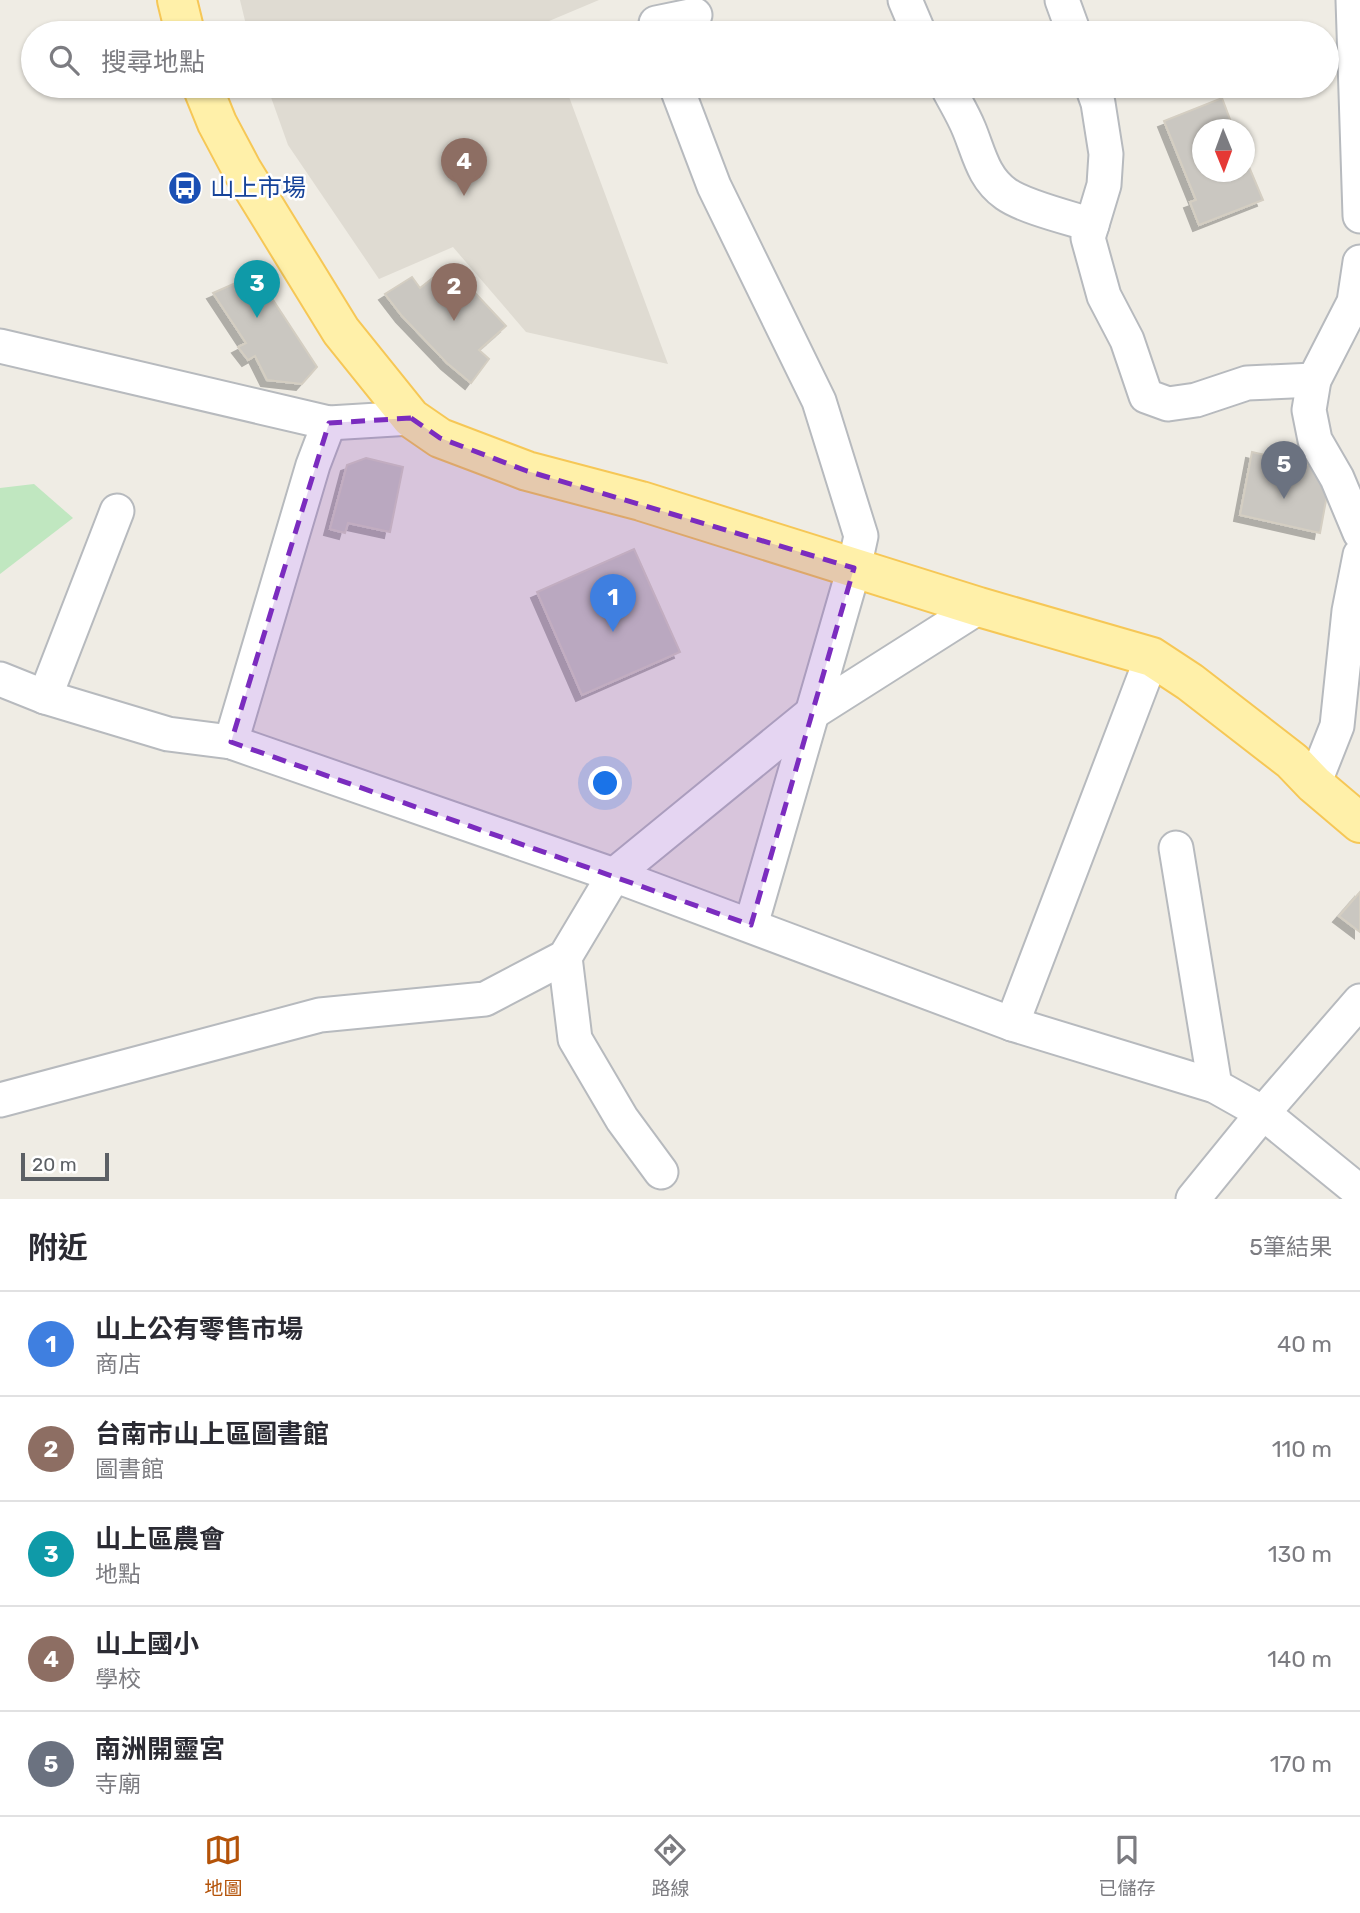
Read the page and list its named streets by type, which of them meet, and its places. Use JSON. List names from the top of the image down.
{
  "places": {
    "bus stop": ["山上市場"]
  },
  "scale_bar": "20 m",
  "north": "bottom",
  "page": {
    "search": "搜尋地點",
    "pins": [
      "4",
      "3",
      "2",
      "5",
      "1"
    ],
    "scale": "20 m",
    "heading": ["附近", "5筆結果"],
    "list": [
      {
        "mark": "1",
        "name": "山上公有零售市場",
        "note": "商店",
        "value": "40 m"
      },
      {
        "mark": "2",
        "name": "台南市山上區圖書館",
        "note": "圖書館",
        "value": "110 m"
      },
      {
        "mark": "3",
        "name": "山上區農會",
        "note": "地點",
        "value": "130 m"
      },
      {
        "mark": "4",
        "name": "山上國小",
        "note": "學校",
        "value": "140 m"
      },
      {
        "mark": "5",
        "name": "南洲開靈宮",
        "note": "寺廟",
        "value": "170 m"
      }
    ],
    "nav": ["地圖", "路線", "已儲存"]
  }
}
